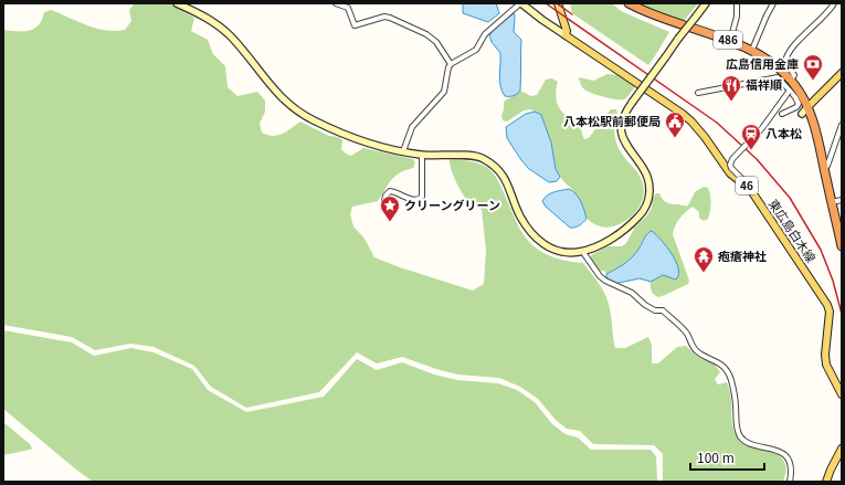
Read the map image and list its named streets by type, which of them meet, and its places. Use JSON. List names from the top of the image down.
{
  "streets": {
    "highway": ["486"],
    "main road": ["46", "東広島白木線"]
  },
  "places": {
    "bank": ["広島信用金庫"],
    "restaurant": ["福祥順"],
    "public building": ["八本松駅前郵便局"],
    "station": ["八本松"],
    "place": ["クリーングリーン"],
    "temple": ["疱瘡神社"]
  },
  "scale_bar": "100 m"
}
